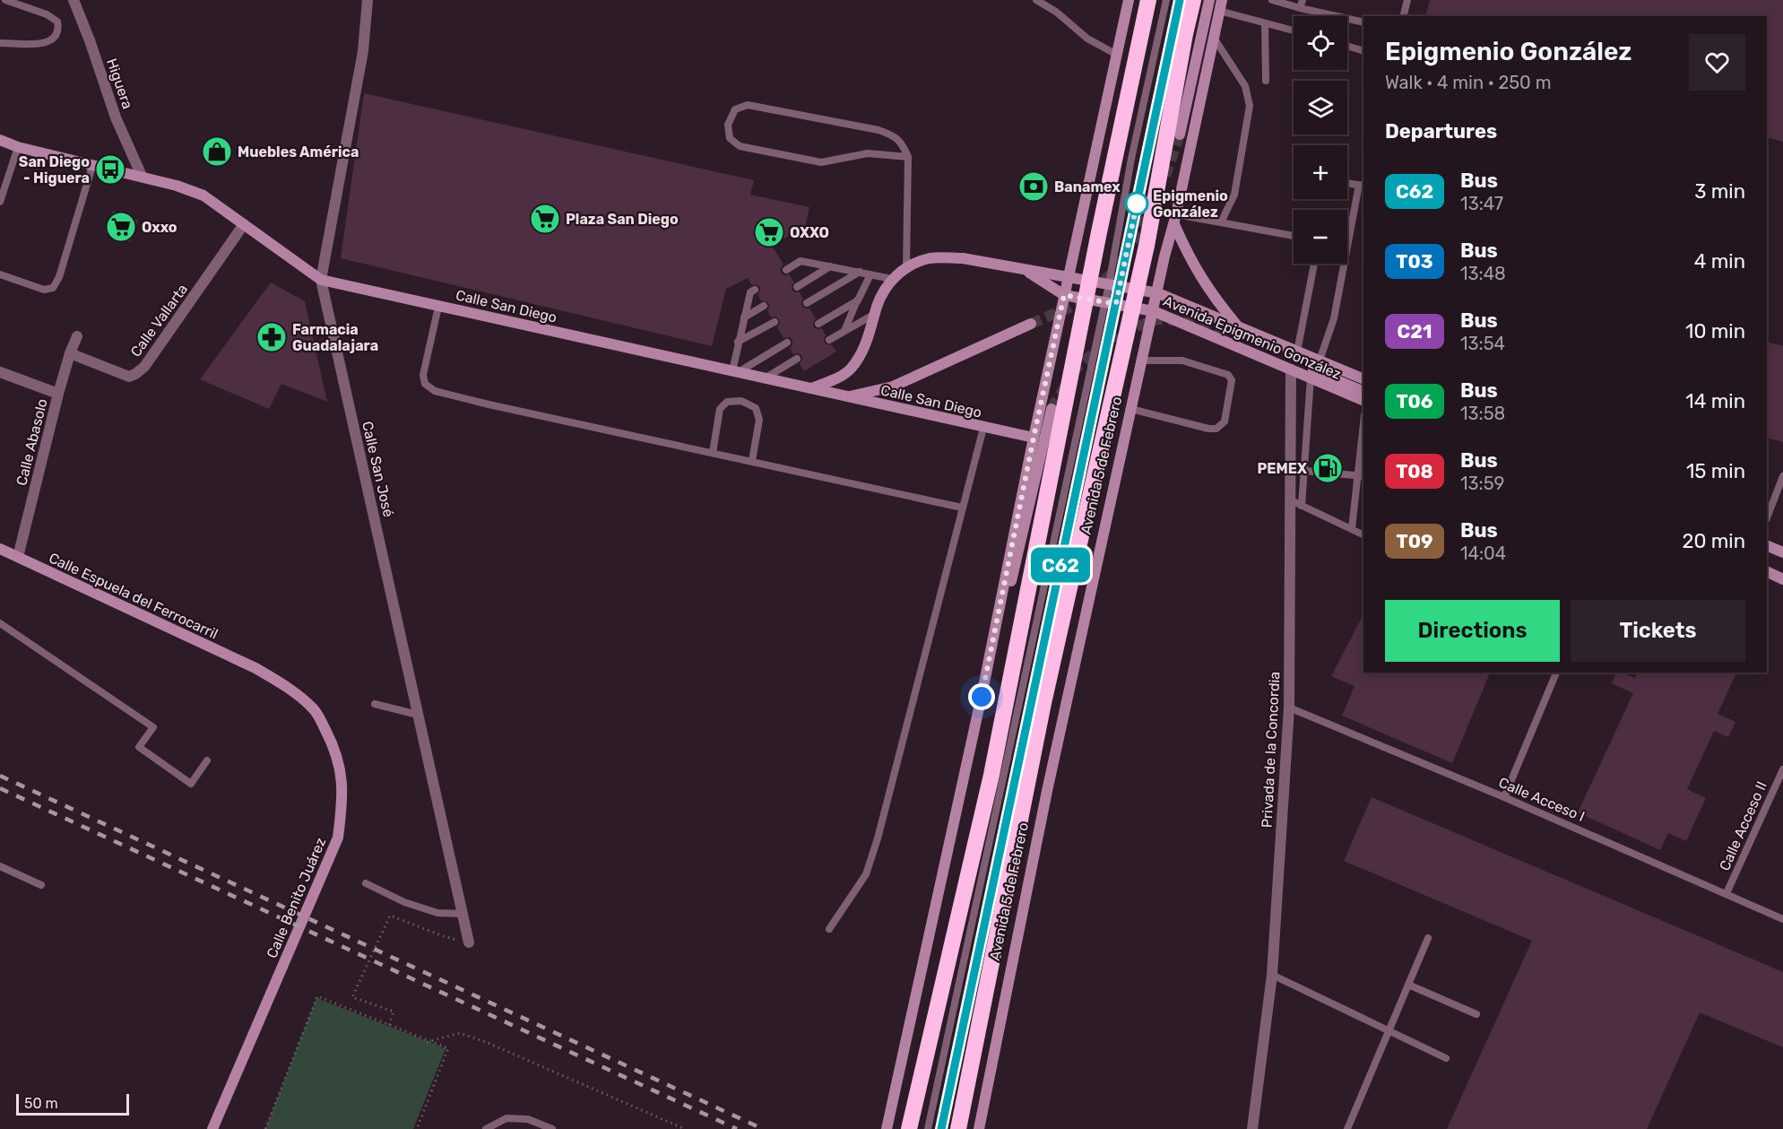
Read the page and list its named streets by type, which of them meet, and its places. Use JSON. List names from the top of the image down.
{
  "streets": {
    "highway": ["Avenida 5 de Febrero"],
    "main road": [
      "Calle San Diego",
      "Avenida Epigmenio González",
      "Calle Espuela del Ferrocarril",
      "Calle Benito Juárez"
    ],
    "street": [
      "Higuera",
      "Calle Vallarta",
      "Calle Abasolo",
      "Calle San José",
      "Privada de la Concordia"
    ],
    "lane": ["Calle Acceso I", "Calle Acceso II"]
  },
  "crossings": [
    ["Higuera", "Calle San Diego"],
    ["Calle San Diego", "Calle Vallarta"],
    ["Calle San Diego", "Calle San José"],
    ["Calle Vallarta", "Calle Abasolo"],
    ["Avenida Epigmenio González", "Avenida 5 de Febrero"],
    ["Avenida Epigmenio González", "Privada de la Concordia"],
    ["Calle Abasolo", "Calle Espuela del Ferrocarril"],
    ["Calle Espuela del Ferrocarril", "Calle Benito Juárez"],
    ["Privada de la Concordia", "Calle Acceso I"],
    ["Calle Acceso I", "Calle Acceso II"]
  ],
  "places": {
    "shop": ["Muebles América"],
    "bus stop": ["San Diego - Higuera"],
    "bank": ["Banamex"],
    "other": ["Epigmenio González"],
    "supermarket": ["Plaza San Diego", "Oxxo", "OXXO"],
    "pharmacy": ["Farmacia Guadalajara"],
    "fuel station": ["PEMEX"]
  },
  "lines": ["bus line C62"],
  "scale_bar": "50 m",
  "page": {
    "on_map": "C62",
    "map_buttons": ["+", "−"],
    "heading": [
      ["Epigmenio González", "Walk · 4 min · 250 m"],
      "Departures"
    ],
    "list": [
      {
        "mark": "C62",
        "name": "Bus",
        "note": "13:47",
        "value": "3 min"
      },
      {
        "mark": "T03",
        "name": "Bus",
        "note": "13:48",
        "value": "4 min"
      },
      {
        "mark": "C21",
        "name": "Bus",
        "note": "13:54",
        "value": "10 min"
      },
      {
        "mark": "T06",
        "name": "Bus",
        "note": "13:58",
        "value": "14 min"
      },
      {
        "mark": "T08",
        "name": "Bus",
        "note": "13:59",
        "value": "15 min"
      },
      {
        "mark": "T09",
        "name": "Bus",
        "note": "14:04",
        "value": "20 min"
      }
    ],
    "buttons": ["Directions", "Tickets"],
    "scale": "50 m"
  }
}
